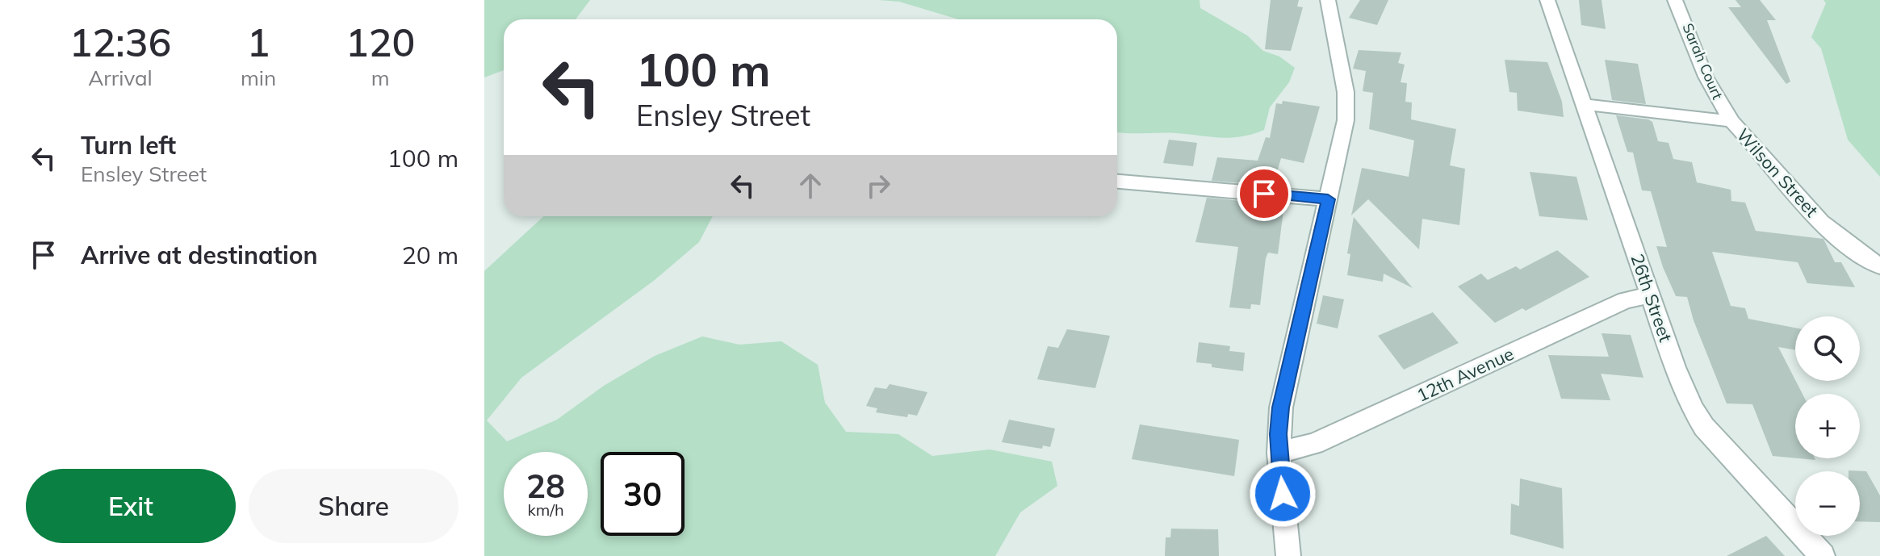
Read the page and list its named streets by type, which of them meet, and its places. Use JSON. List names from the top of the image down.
{
  "streets": {
    "street": [
      "Sarah Court",
      "Wilson Street",
      "26th Street",
      "12th Avenue"
    ]
  },
  "crossings": [
    ["Sarah Court", "Wilson Street"],
    ["Wilson Street", "26th Street"],
    ["26th Street", "12th Avenue"]
  ],
  "page": {
    "eta": [
      "12:36",
      "Arrival",
      "1",
      "min",
      "120",
      "m"
    ],
    "turn": ["100 m", "Ensley Street"],
    "list": [
      {
        "name": "Turn left",
        "note": "Ensley Street",
        "value": "100 m"
      },
      {
        "name": "Arrive at destination",
        "value": "20 m"
      }
    ],
    "map_buttons": ["+", "−"],
    "speed": "28 km/h",
    "limit": "30",
    "buttons": ["Exit", "Share"]
  }
}
